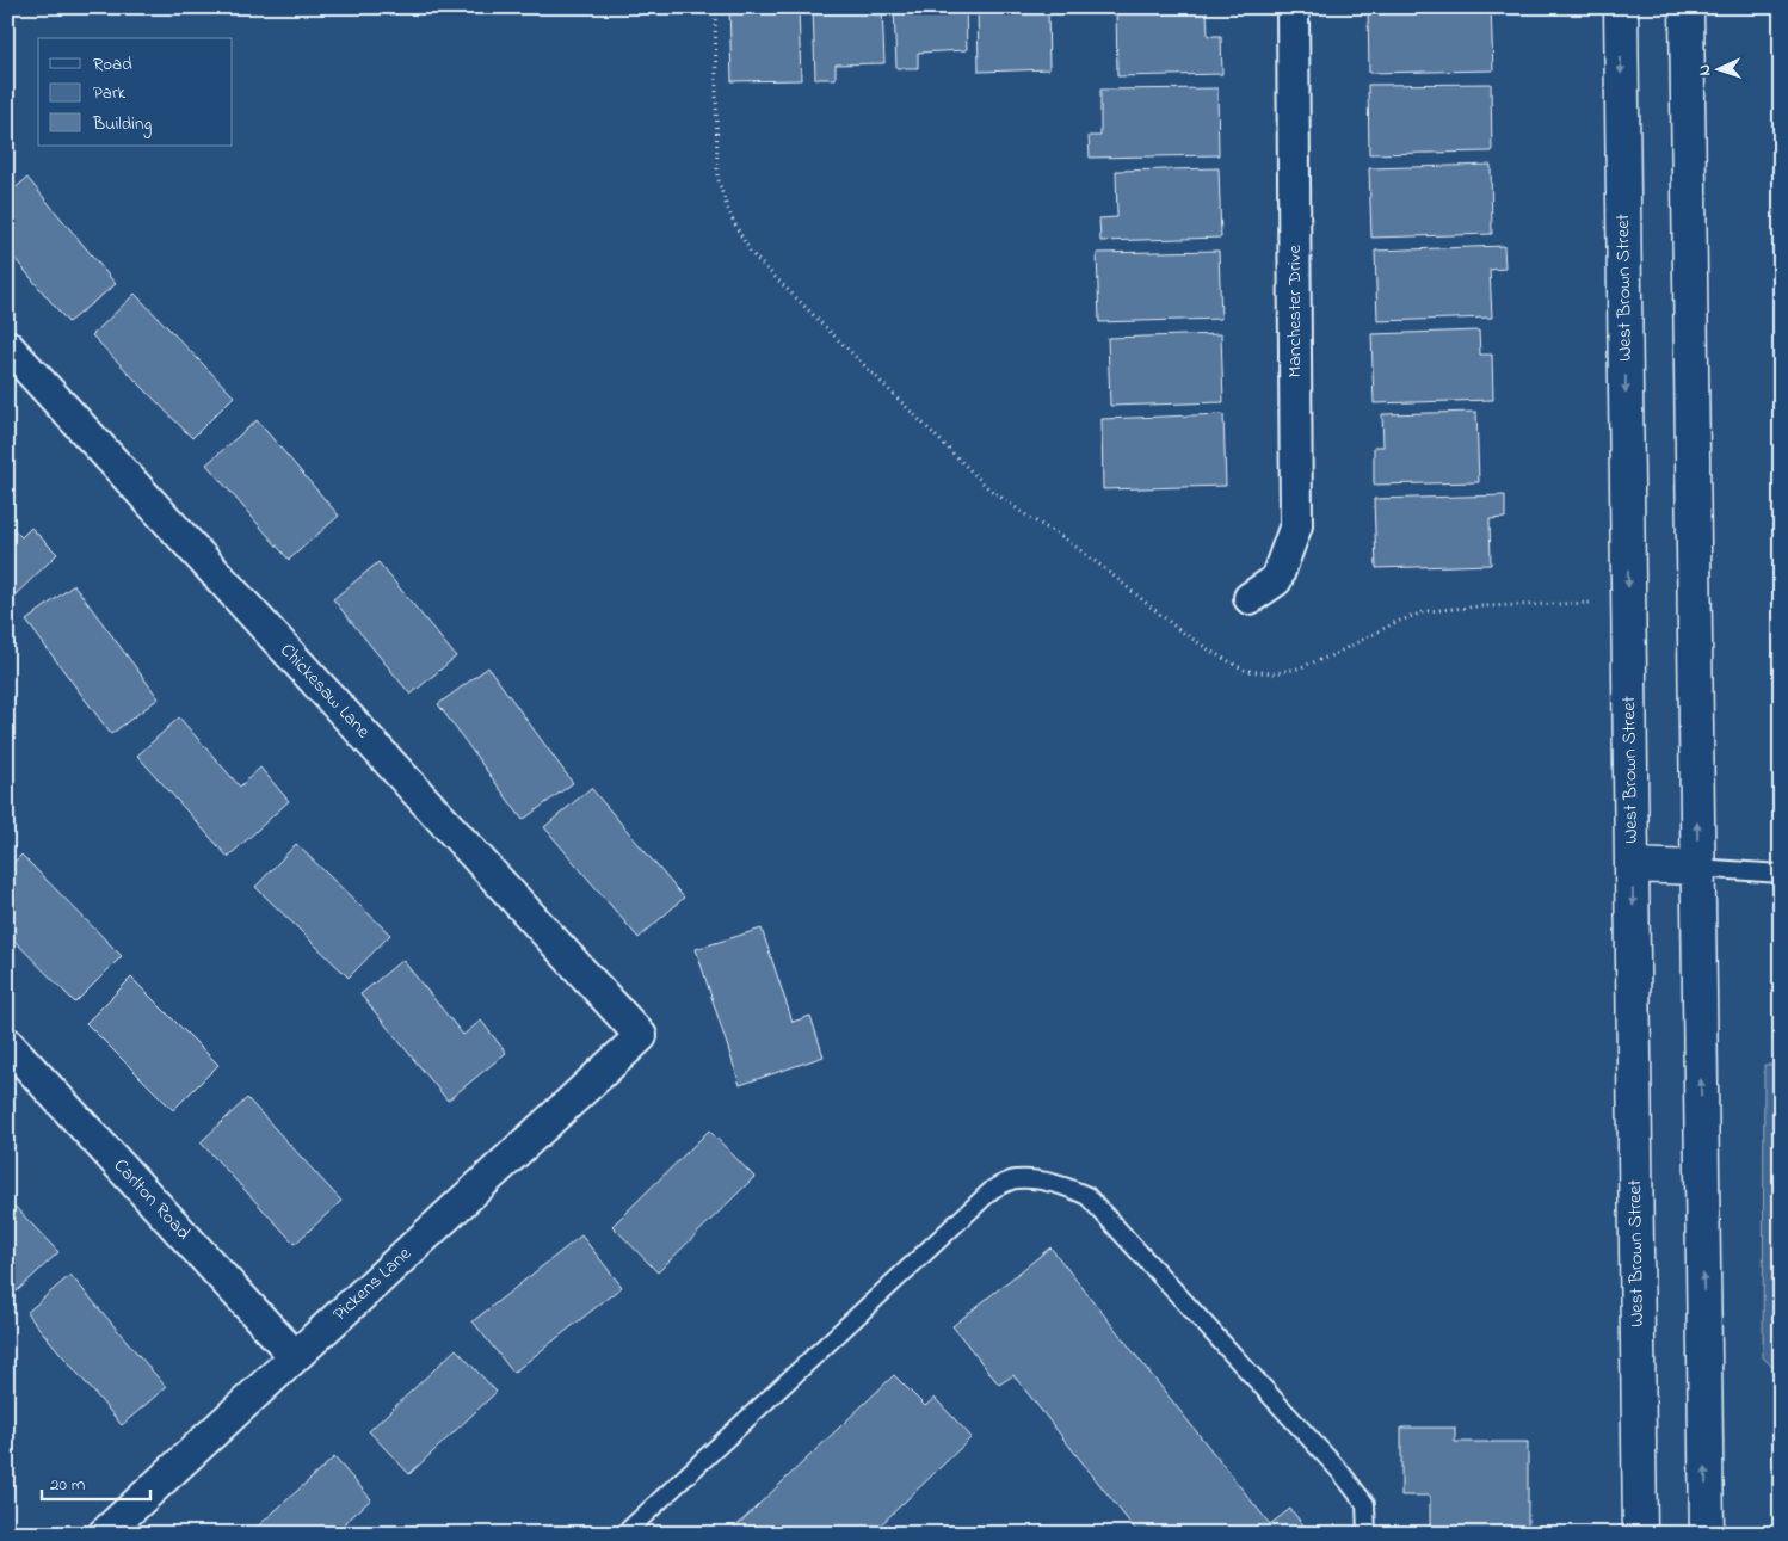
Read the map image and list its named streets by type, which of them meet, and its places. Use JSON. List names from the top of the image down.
{
  "streets": {
    "main road": ["West Brown Street"],
    "street": [
      "Manchester Drive",
      "Chickesaw Lane",
      "Carlton Road",
      "Pickens Lane"
    ]
  },
  "crossings": [
    ["Chickesaw Lane", "Pickens Lane"],
    ["Carlton Road", "Pickens Lane"]
  ],
  "legend": ["Road", "Park", "Building"],
  "scale_bar": "20 m",
  "north": "left"
}
